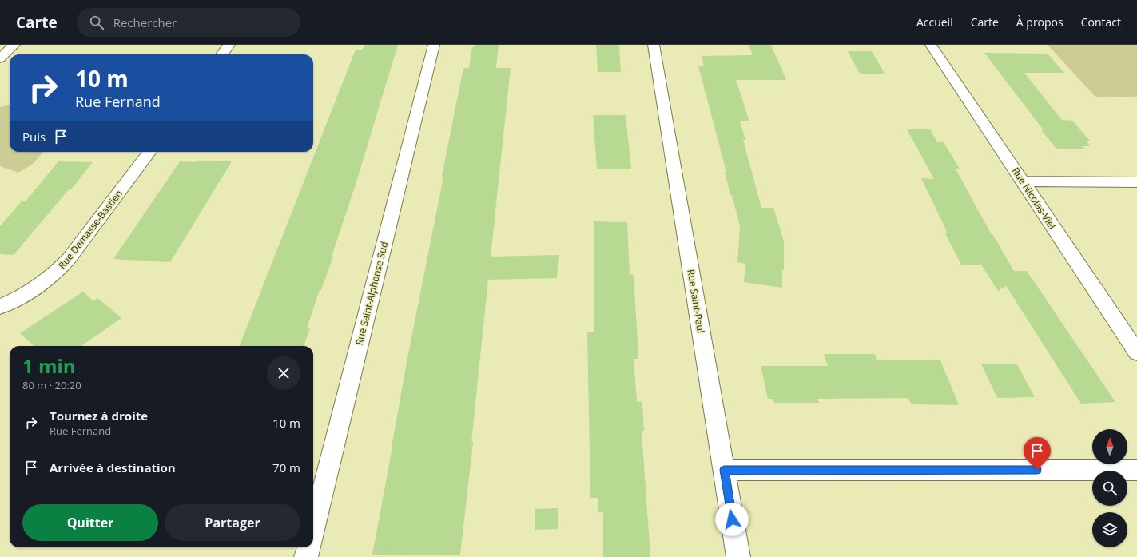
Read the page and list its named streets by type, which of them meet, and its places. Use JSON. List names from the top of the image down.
{
  "streets": {
    "street": [
      "Rue Nicolas-Viel",
      "Rue Damasse-Bastien",
      "Rue Saint-Alphonse Sud",
      "Rue Saint-Paul"
    ]
  },
  "north": "top",
  "page": {
    "header": "Carte",
    "search": "Rechercher",
    "nav": [
      "Accueil",
      "Carte",
      "À propos",
      "Contact"
    ],
    "turn": ["10 m", "Rue Fernand"],
    "then": "Puis",
    "heading": ["1 min", "80 m · 20:20"],
    "list": [
      {
        "name": "Tournez à droite",
        "note": "Rue Fernand",
        "value": "10 m"
      },
      {
        "name": "Arrivée à destination",
        "value": "70 m"
      }
    ],
    "buttons": ["Quitter", "Partager"]
  }
}
